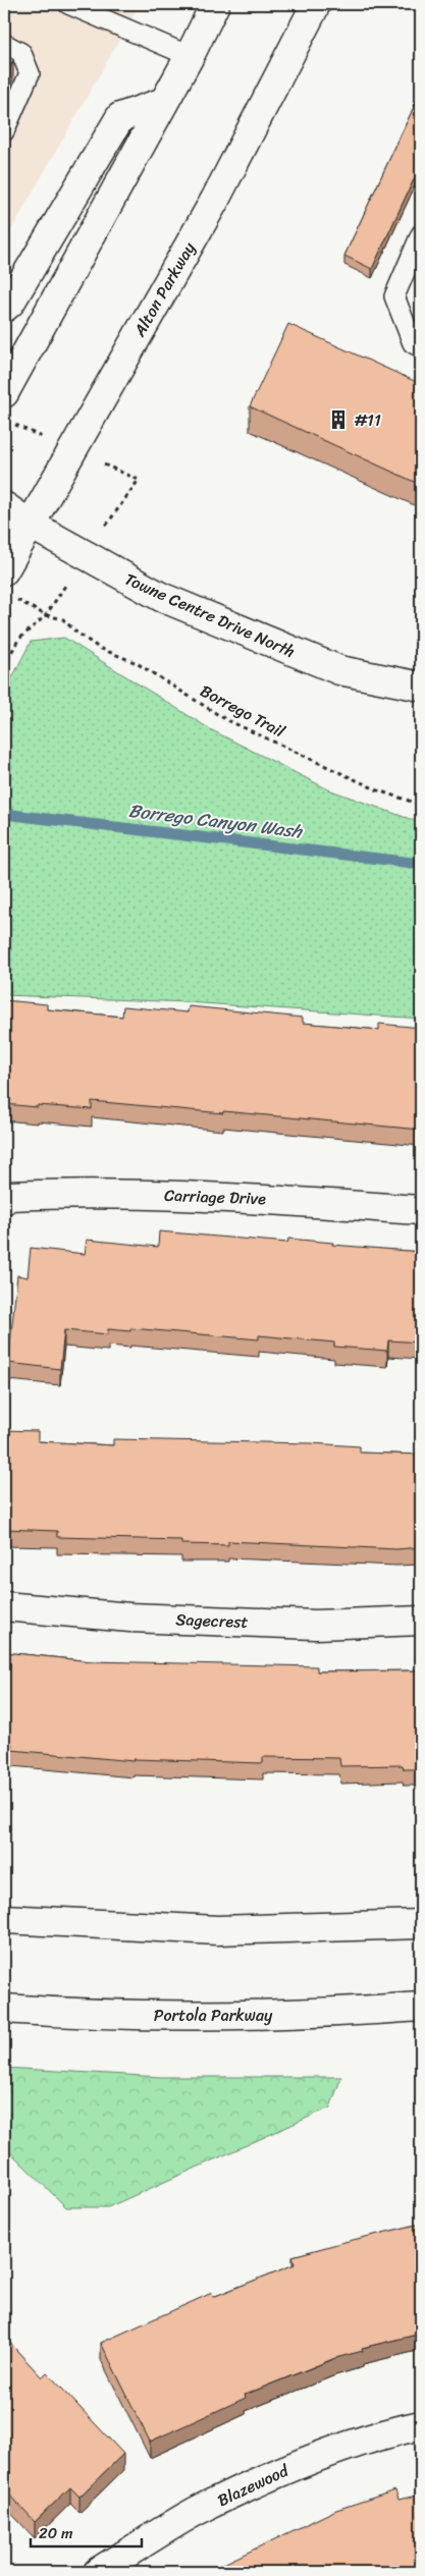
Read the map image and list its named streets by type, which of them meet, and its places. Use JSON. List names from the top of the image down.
{
  "streets": {
    "main road": [
      "Alton Parkway",
      "Towne Centre Drive North",
      "Carriage Drive",
      "Sagecrest",
      "Portola Parkway",
      "Blazewood"
    ],
    "path": ["Borrego Trail"]
  },
  "crossings": [
    ["Alton Parkway", "Towne Centre Drive North"]
  ],
  "water": ["Borrego Canyon Wash"],
  "places": {
    "building": ["#11"]
  },
  "scale_bar": "20 m"
}
